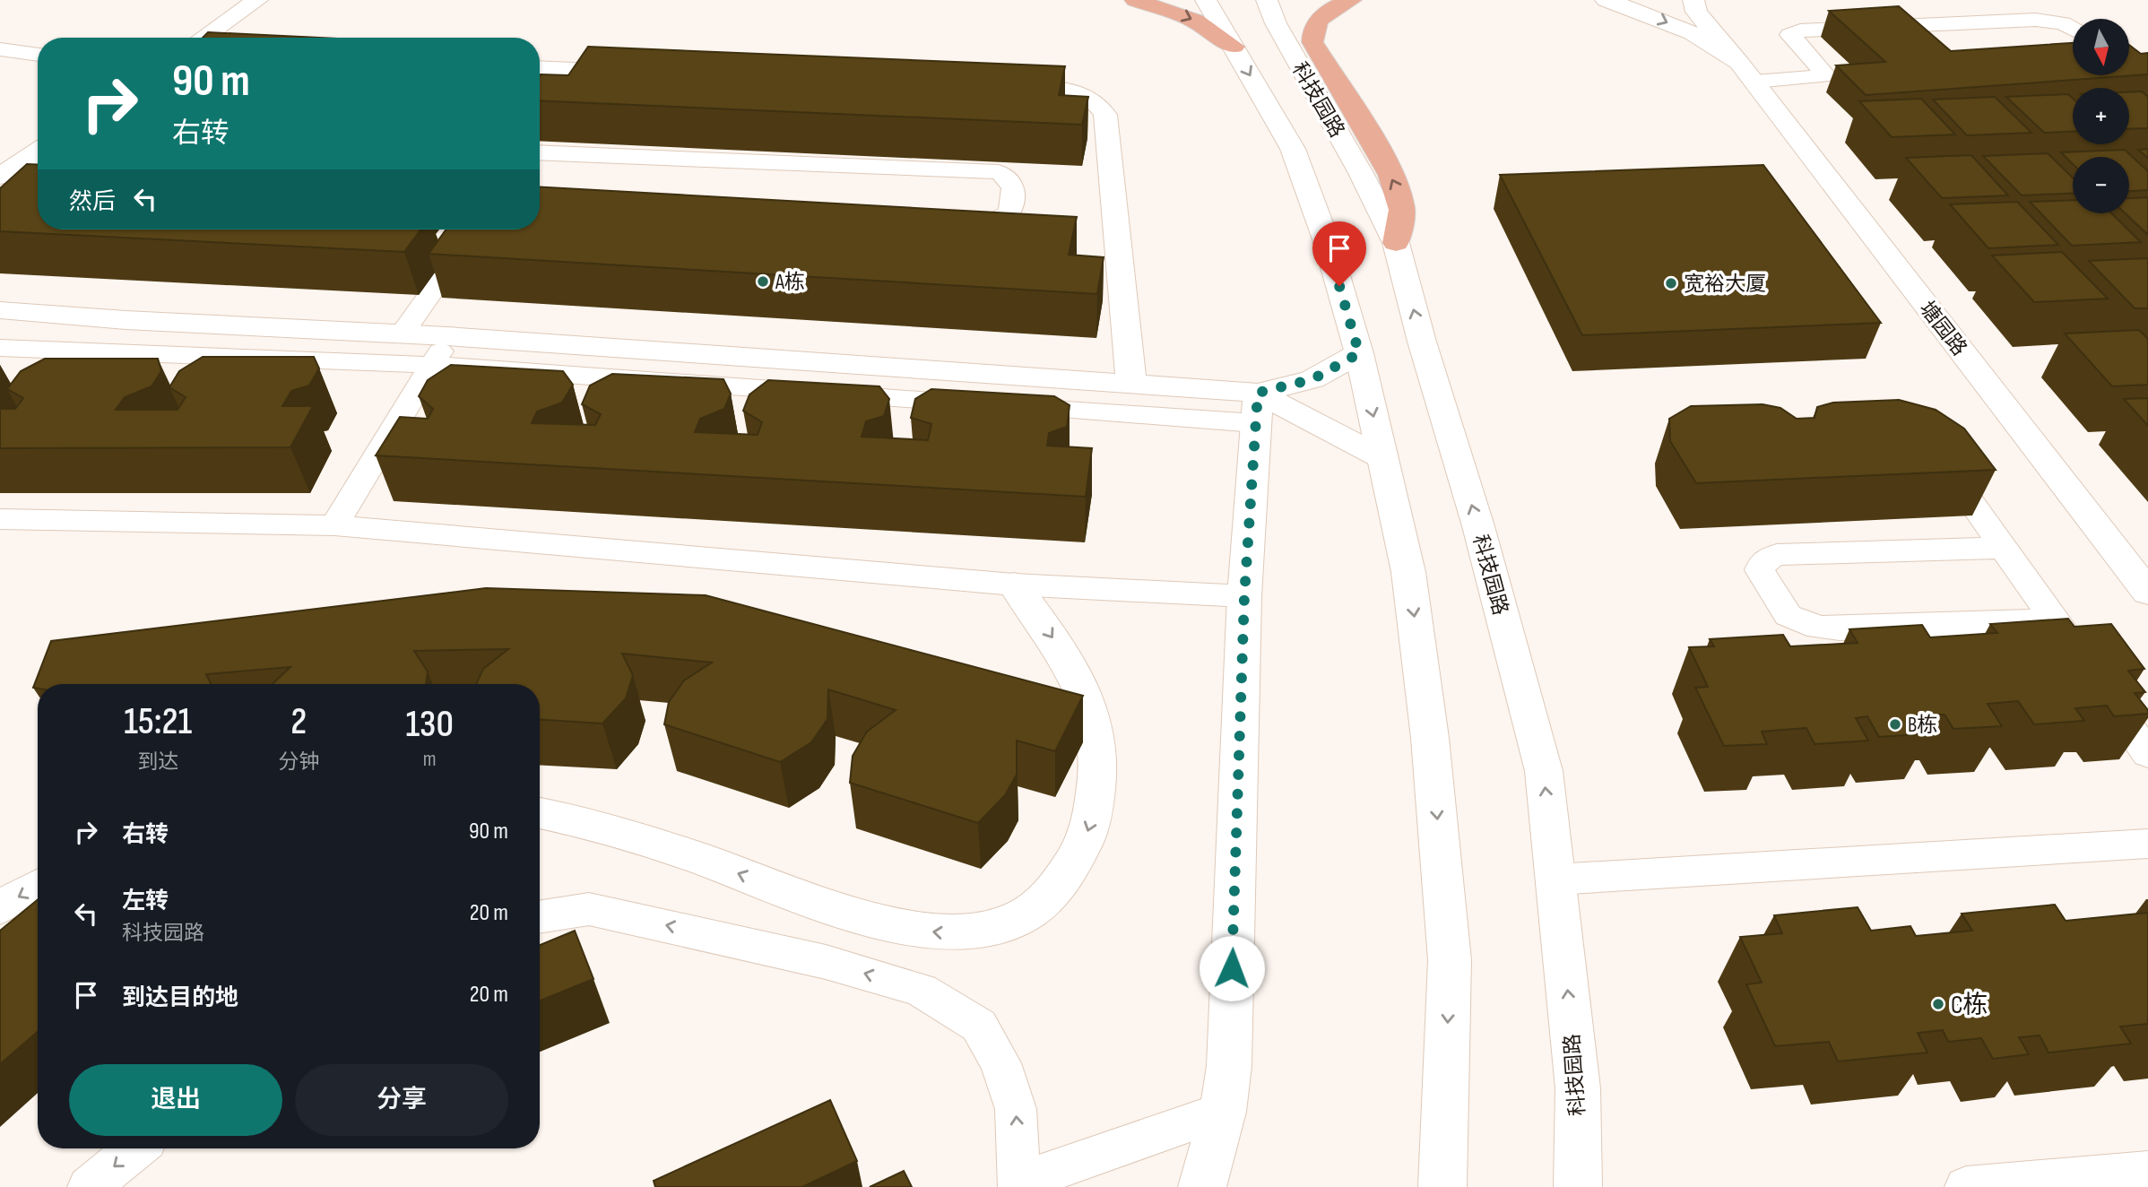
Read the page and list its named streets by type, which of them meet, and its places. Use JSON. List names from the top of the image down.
{
  "streets": {
    "street": ["科技园路", "塘园路"]
  },
  "places": [
    "A栋",
    "宽裕大厦",
    "B栋",
    "C栋"
  ],
  "north": "bottom",
  "page": {
    "map_buttons": ["+", "−"],
    "turn": ["90 m", "右转"],
    "then": "然后",
    "eta": [
      "15:21",
      "到达",
      "2",
      "分钟",
      "130",
      "m"
    ],
    "list": [
      {
        "name": "右转",
        "value": "90 m"
      },
      {
        "name": "左转",
        "note": "科技园路",
        "value": "20 m"
      },
      {
        "name": "到达目的地",
        "value": "20 m"
      }
    ],
    "buttons": ["退出", "分享"]
  }
}
